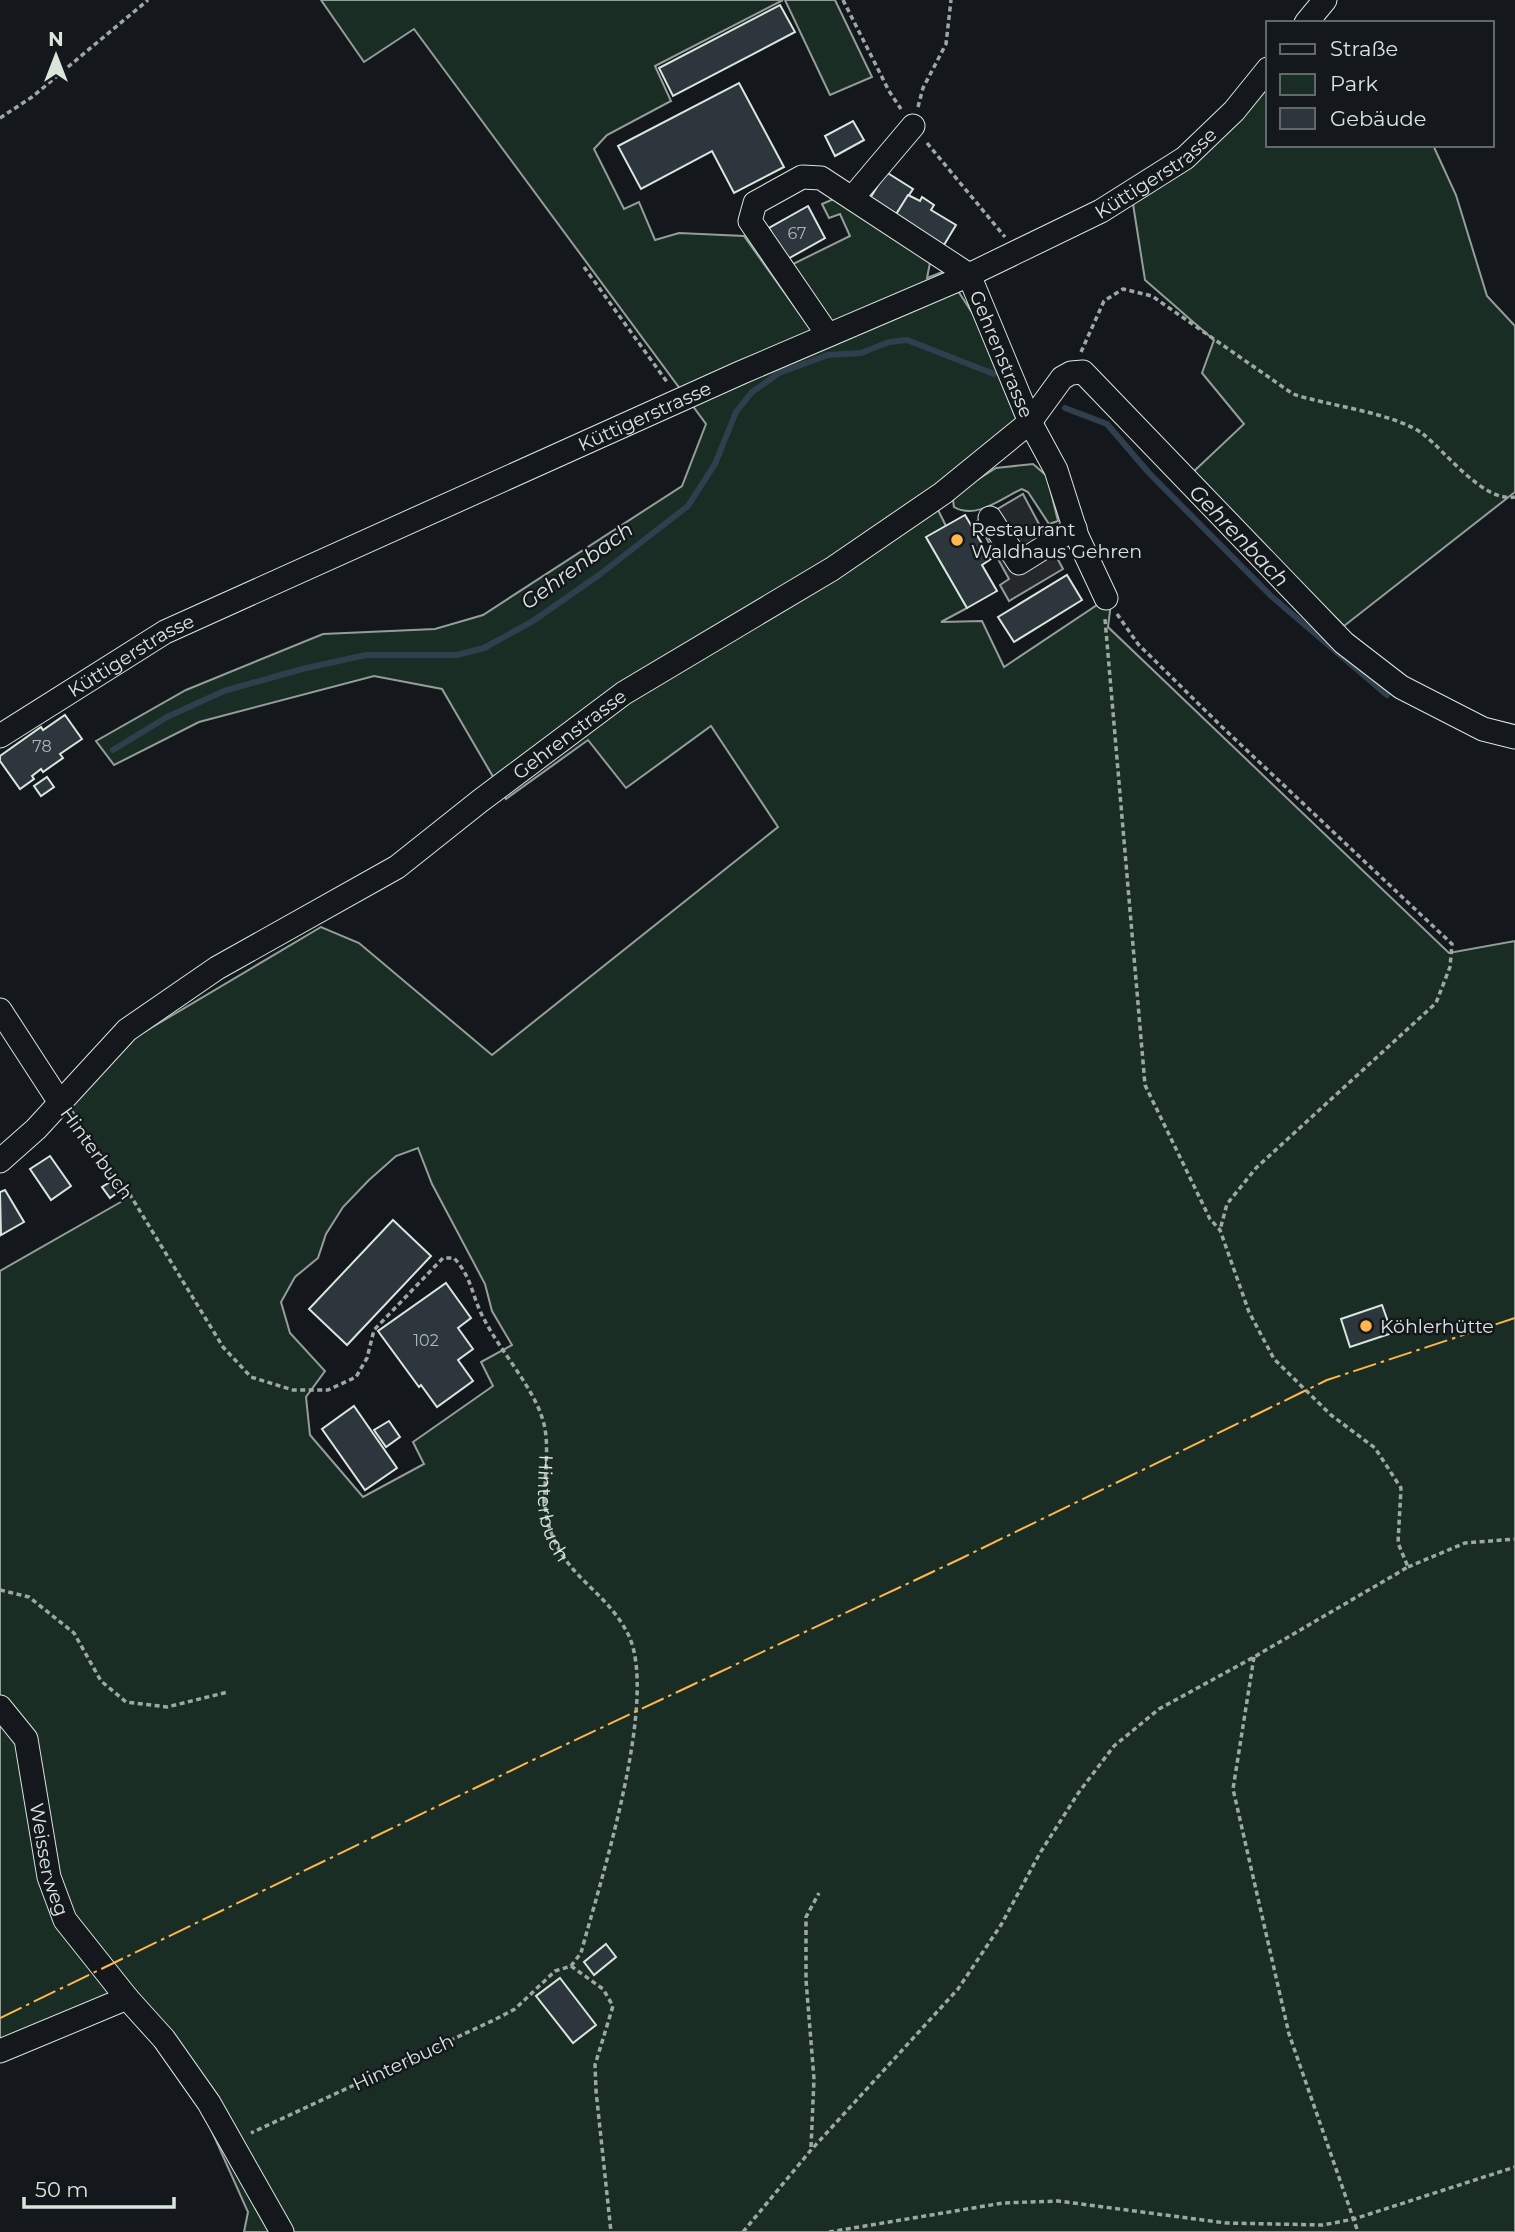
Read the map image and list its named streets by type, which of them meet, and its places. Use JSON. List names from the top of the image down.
{
  "streets": {
    "street": ["Küttigerstrasse", "Gehrenstrasse", "Weisserweg"],
    "path": ["Hinterbuch"]
  },
  "crossings": [
    ["Küttigerstrasse", "Gehrenstrasse"],
    ["Gehrenstrasse", "Hinterbuch"]
  ],
  "water": ["Gehrenbach"],
  "places": ["Restaurant Waldhaus Gehren", "Köhlerhütte"],
  "house_numbers": ["67", "78", "102"],
  "legend": ["Straße", "Park", "Gebäude"],
  "scale_bar": "50 m",
  "north": "top"
}
